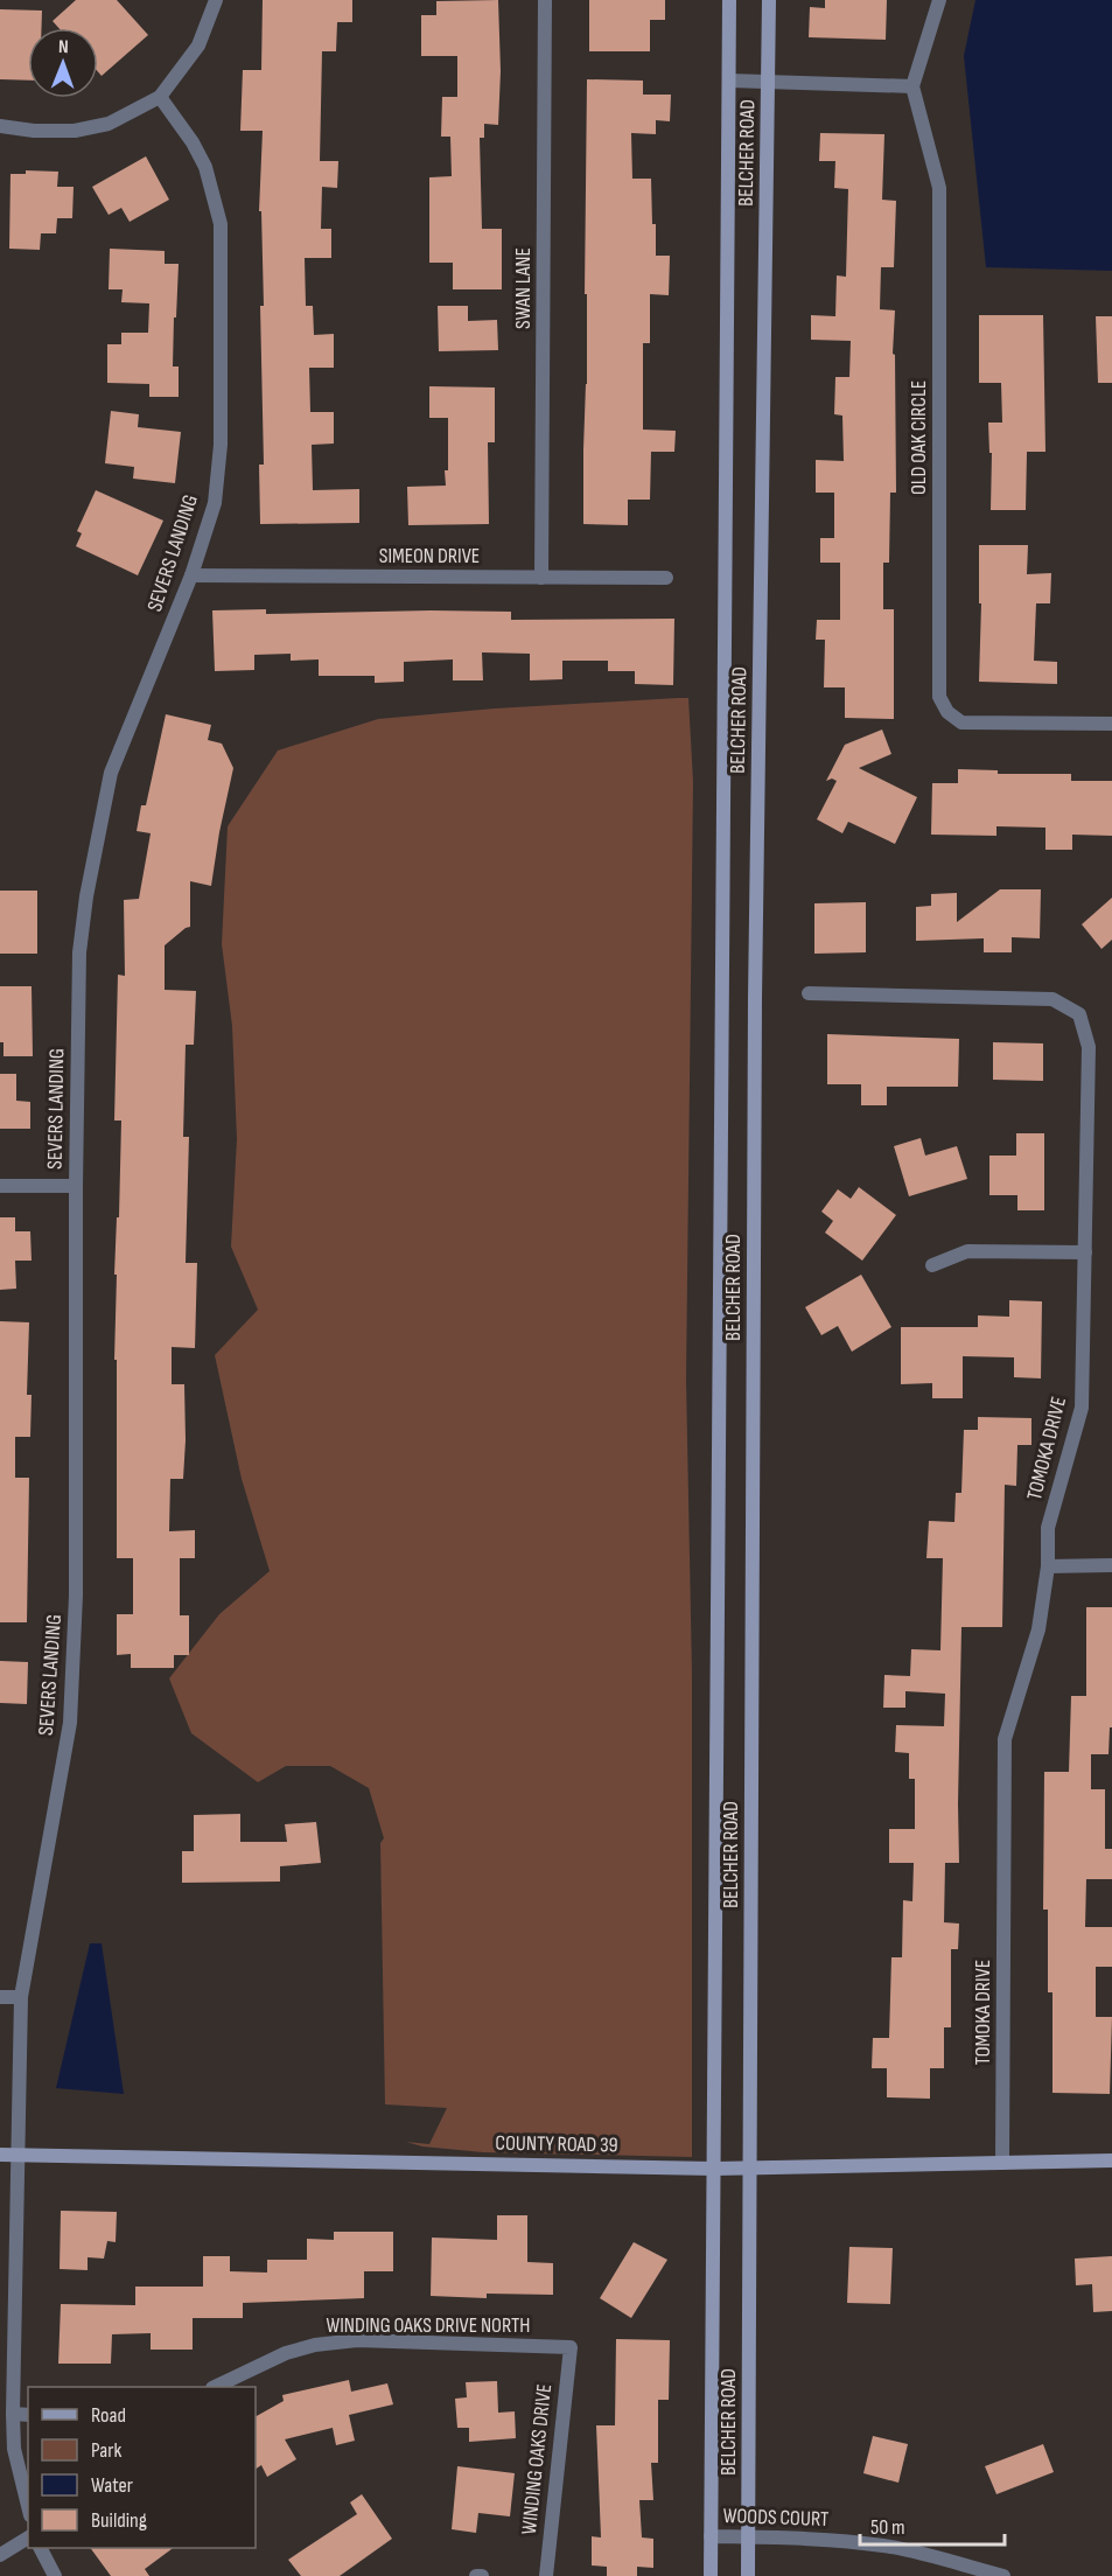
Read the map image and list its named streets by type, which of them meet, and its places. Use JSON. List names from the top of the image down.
{
  "streets": {
    "main road": ["BELCHER ROAD", "COUNTY ROAD 39"],
    "street": [
      "SWAN LANE",
      "OLD OAK CIRCLE",
      "SEVERS LANDING",
      "SIMEON DRIVE",
      "TOMOKA DRIVE",
      "WINDING OAKS DRIVE NORTH",
      "WINDING OAKS DRIVE",
      "WOODS COURT"
    ]
  },
  "crossings": [
    ["BELCHER ROAD", "COUNTY ROAD 39"],
    ["BELCHER ROAD", "WOODS COURT"],
    ["SWAN LANE", "SIMEON DRIVE"],
    ["SEVERS LANDING", "SIMEON DRIVE"],
    ["SEVERS LANDING", "COUNTY ROAD 39"],
    ["TOMOKA DRIVE", "COUNTY ROAD 39"],
    ["WINDING OAKS DRIVE NORTH", "WINDING OAKS DRIVE"]
  ],
  "legend": [
    "Road",
    "Park",
    "Water",
    "Building"
  ],
  "scale_bar": "50 m",
  "north": "top"
}
